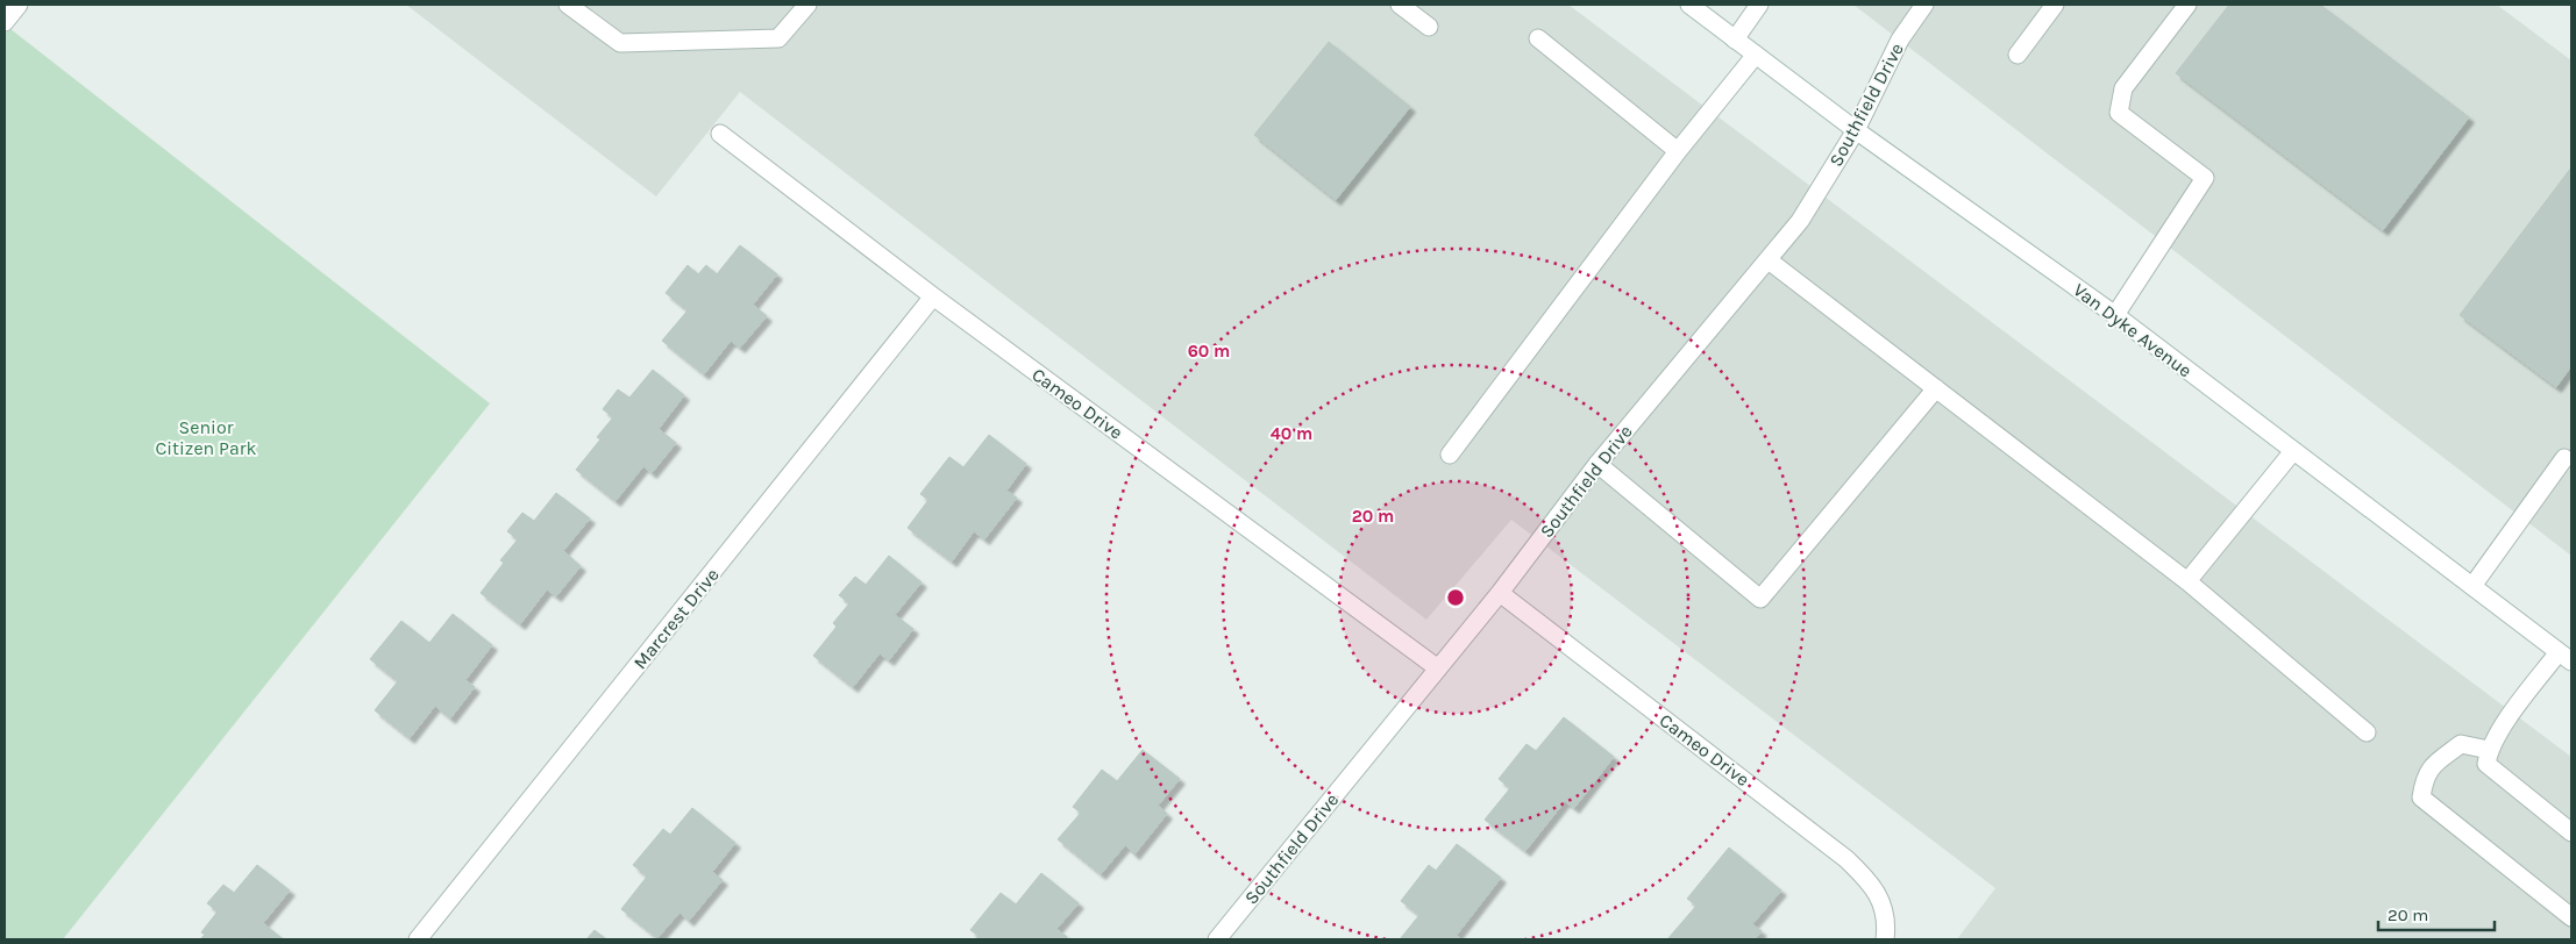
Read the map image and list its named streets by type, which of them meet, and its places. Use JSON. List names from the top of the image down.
{
  "streets": {
    "street": [
      "Southfield Drive",
      "Van Dyke Avenue",
      "Cameo Drive",
      "Marcrest Drive"
    ]
  },
  "crossings": [
    ["Southfield Drive", "Van Dyke Avenue"],
    ["Southfield Drive", "Cameo Drive"],
    ["Cameo Drive", "Marcrest Drive"]
  ],
  "parks": ["Senior Citizen Park"],
  "scale_bar": "20 m",
  "rings": ["60 m", "40 m", "20 m"]
}
